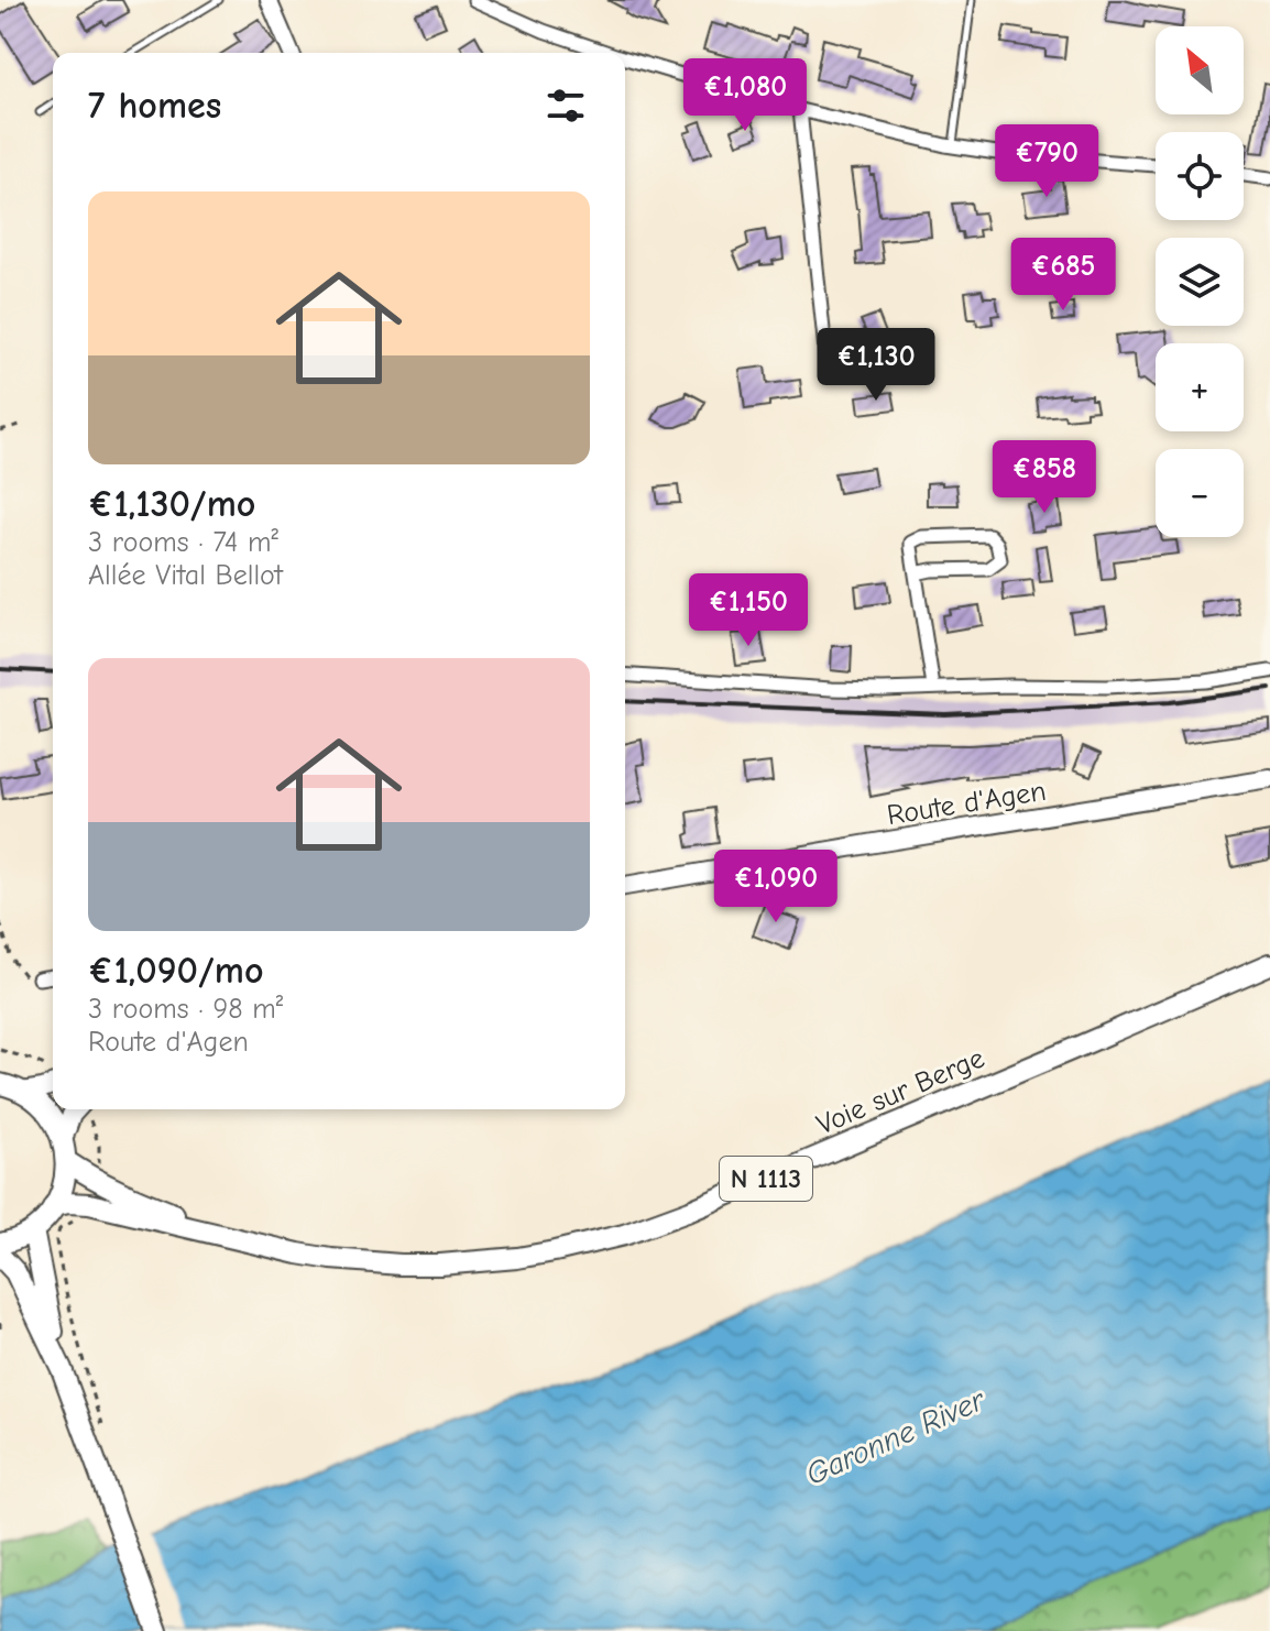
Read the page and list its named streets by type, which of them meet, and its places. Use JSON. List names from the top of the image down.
{
  "streets": {
    "main road": ["Route d'Agen", "Voie sur Berge", "N 1113"]
  },
  "crossings": [
    ["Voie sur Berge", "N 1113"]
  ],
  "water": ["Garonne River"],
  "north": "top left",
  "page": {
    "map_buttons": ["+", "−"],
    "heading": "7 homes",
    "price": [
      "€1,080",
      "€790",
      "€685",
      "€1,130",
      "€858",
      "€1,150",
      "€1,090"
    ],
    "list": [
      {
        "name": "€1,130/mo",
        "note": "3 rooms · 74 m² · Allée Vital Bellot"
      },
      {
        "name": "€1,090/mo",
        "note": "3 rooms · 98 m² · Route d'Agen"
      }
    ]
  }
}
